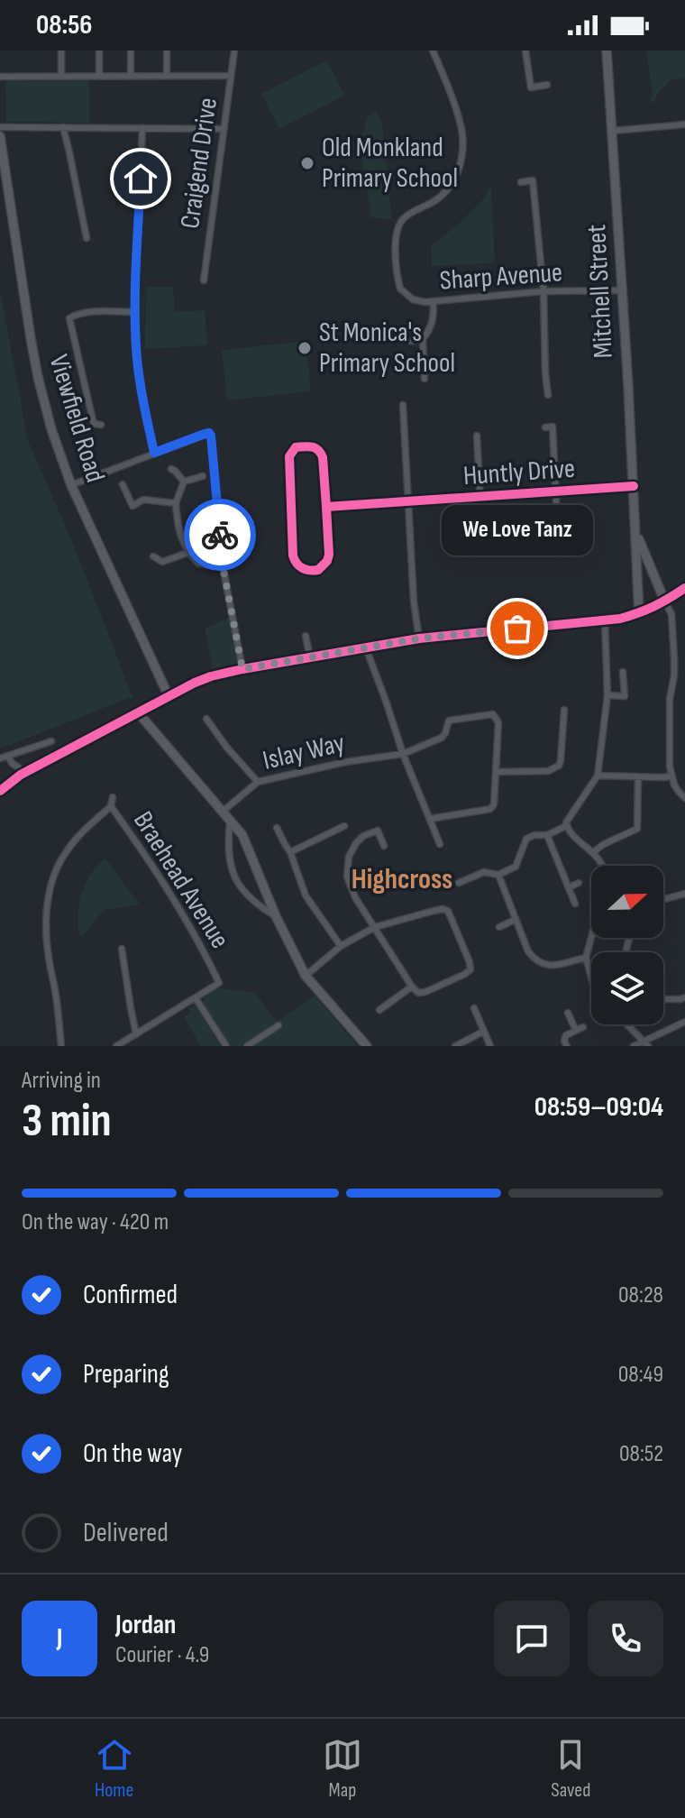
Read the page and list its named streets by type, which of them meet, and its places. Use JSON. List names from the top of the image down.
{
  "streets": {
    "street": [
      "Craigend Drive",
      "Sharp Avenue",
      "Mitchell Street",
      "Viewfield Road",
      "Huntly Drive",
      "Islay Way",
      "Braehead Avenue"
    ]
  },
  "crossings": [
    ["Sharp Avenue", "Mitchell Street"],
    ["Mitchell Street", "Huntly Drive"]
  ],
  "districts": ["Highcross"],
  "places": ["Old Monkland Primary School", "St Monica's Primary School", "We Love Tanz"],
  "north": "right",
  "page": {
    "status": "08:56",
    "bubble": "We Love Tanz",
    "heading": ["3 min", "Arriving in", "08:59–09:04"],
    "panel": ["Jordan", "Courier · 4.9"],
    "bar": "On the way · 420 m",
    "list": [
      ["Confirmed", "08:28"],
      ["Preparing", "08:49"],
      ["On the way", "08:52"],
      "Delivered"
    ],
    "round": "J",
    "tabs": ["Home", "Map", "Saved"]
  }
}
